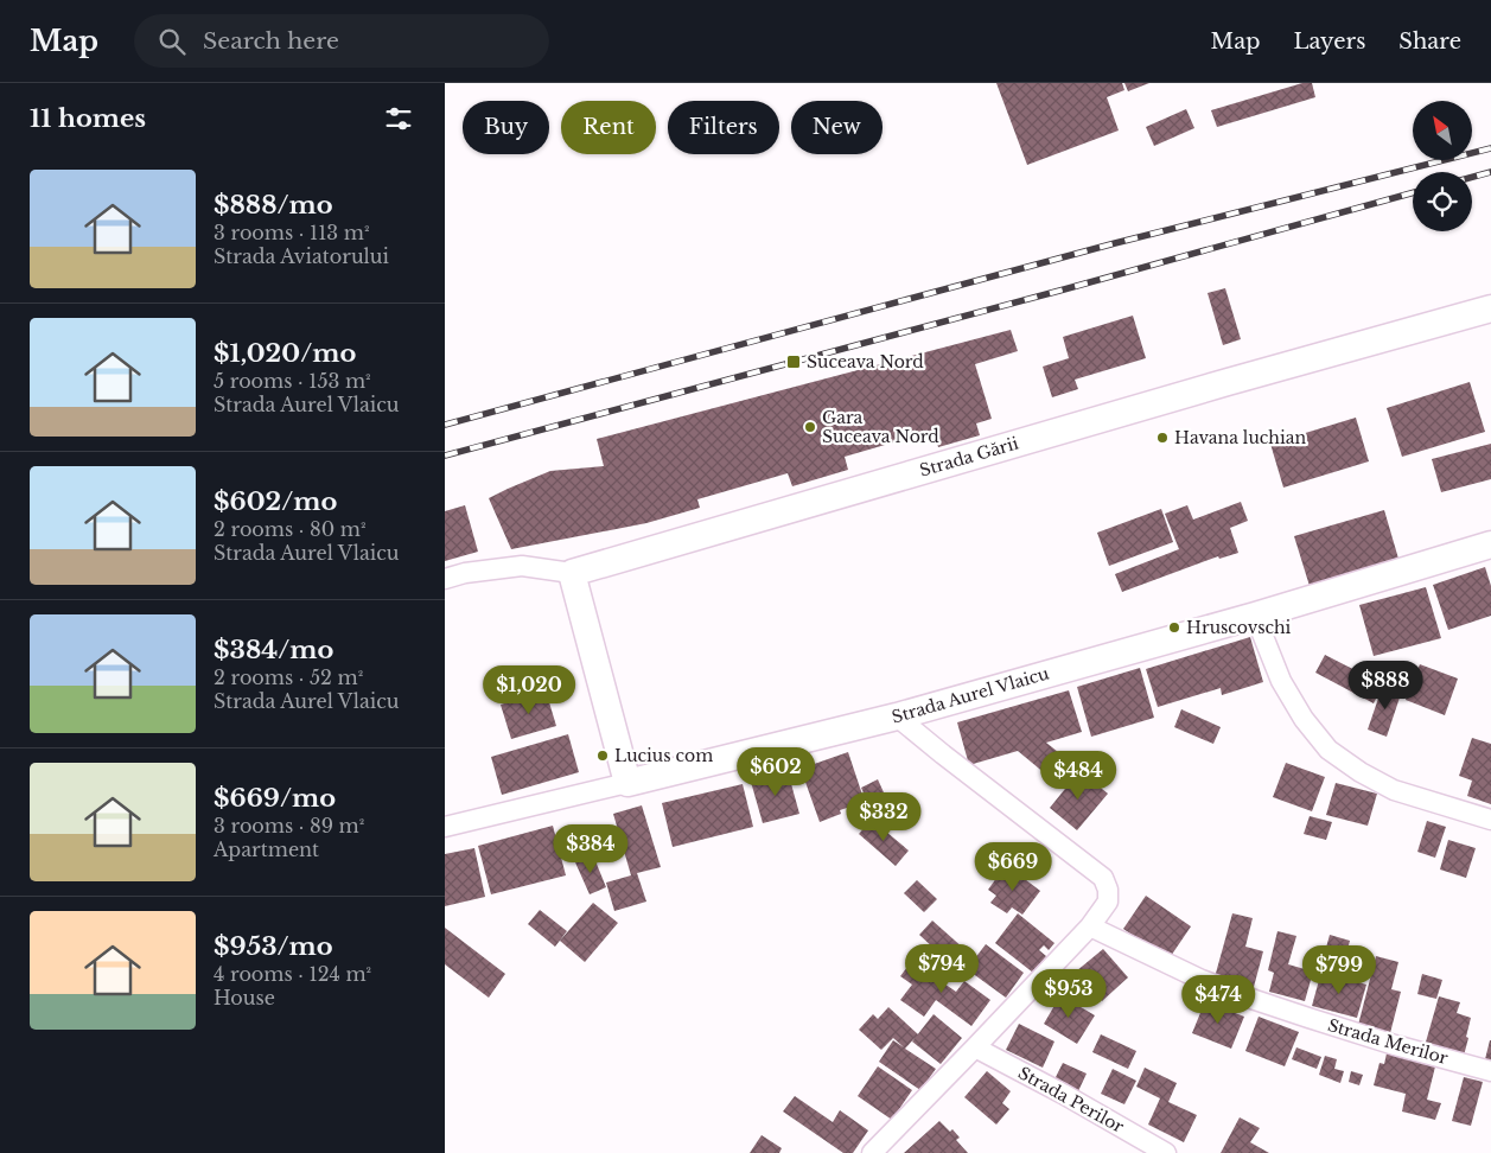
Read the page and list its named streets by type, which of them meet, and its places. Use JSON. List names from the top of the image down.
{
  "streets": {
    "street": [
      "Strada Gării",
      "Strada Aurel Vlaicu",
      "Strada Merilor",
      "Strada Perilor"
    ]
  },
  "places": {
    "transit": ["Suceava Nord"],
    "other": [
      "Gara Suceava Nord",
      "Havana luchian",
      "Hruscovschi",
      "Lucius com"
    ]
  },
  "north": "top left",
  "page": {
    "header": "Map",
    "search": "Search here",
    "nav": ["Map", "Layers", "Share"],
    "heading": "11 homes",
    "chip": [
      "Buy",
      "Rent",
      "Filters",
      "New"
    ],
    "list": [
      {
        "name": "$888/mo",
        "note": "3 rooms · 113 m² · Strada Aviatorului"
      },
      {
        "name": "$1,020/mo",
        "note": "5 rooms · 153 m² · Strada Aurel Vlaicu"
      },
      {
        "name": "$602/mo",
        "note": "2 rooms · 80 m² · Strada Aurel Vlaicu"
      },
      {
        "name": "$384/mo",
        "note": "2 rooms · 52 m² · Strada Aurel Vlaicu"
      },
      {
        "name": "$669/mo",
        "note": "3 rooms · 89 m² · Apartment"
      },
      {
        "name": "$953/mo",
        "note": "4 rooms · 124 m² · House"
      }
    ],
    "price": [
      "$888",
      "$1,020",
      "$602",
      "$484",
      "$332",
      "$384",
      "$669",
      "$794",
      "$799",
      "$953",
      "$474"
    ]
  }
}
